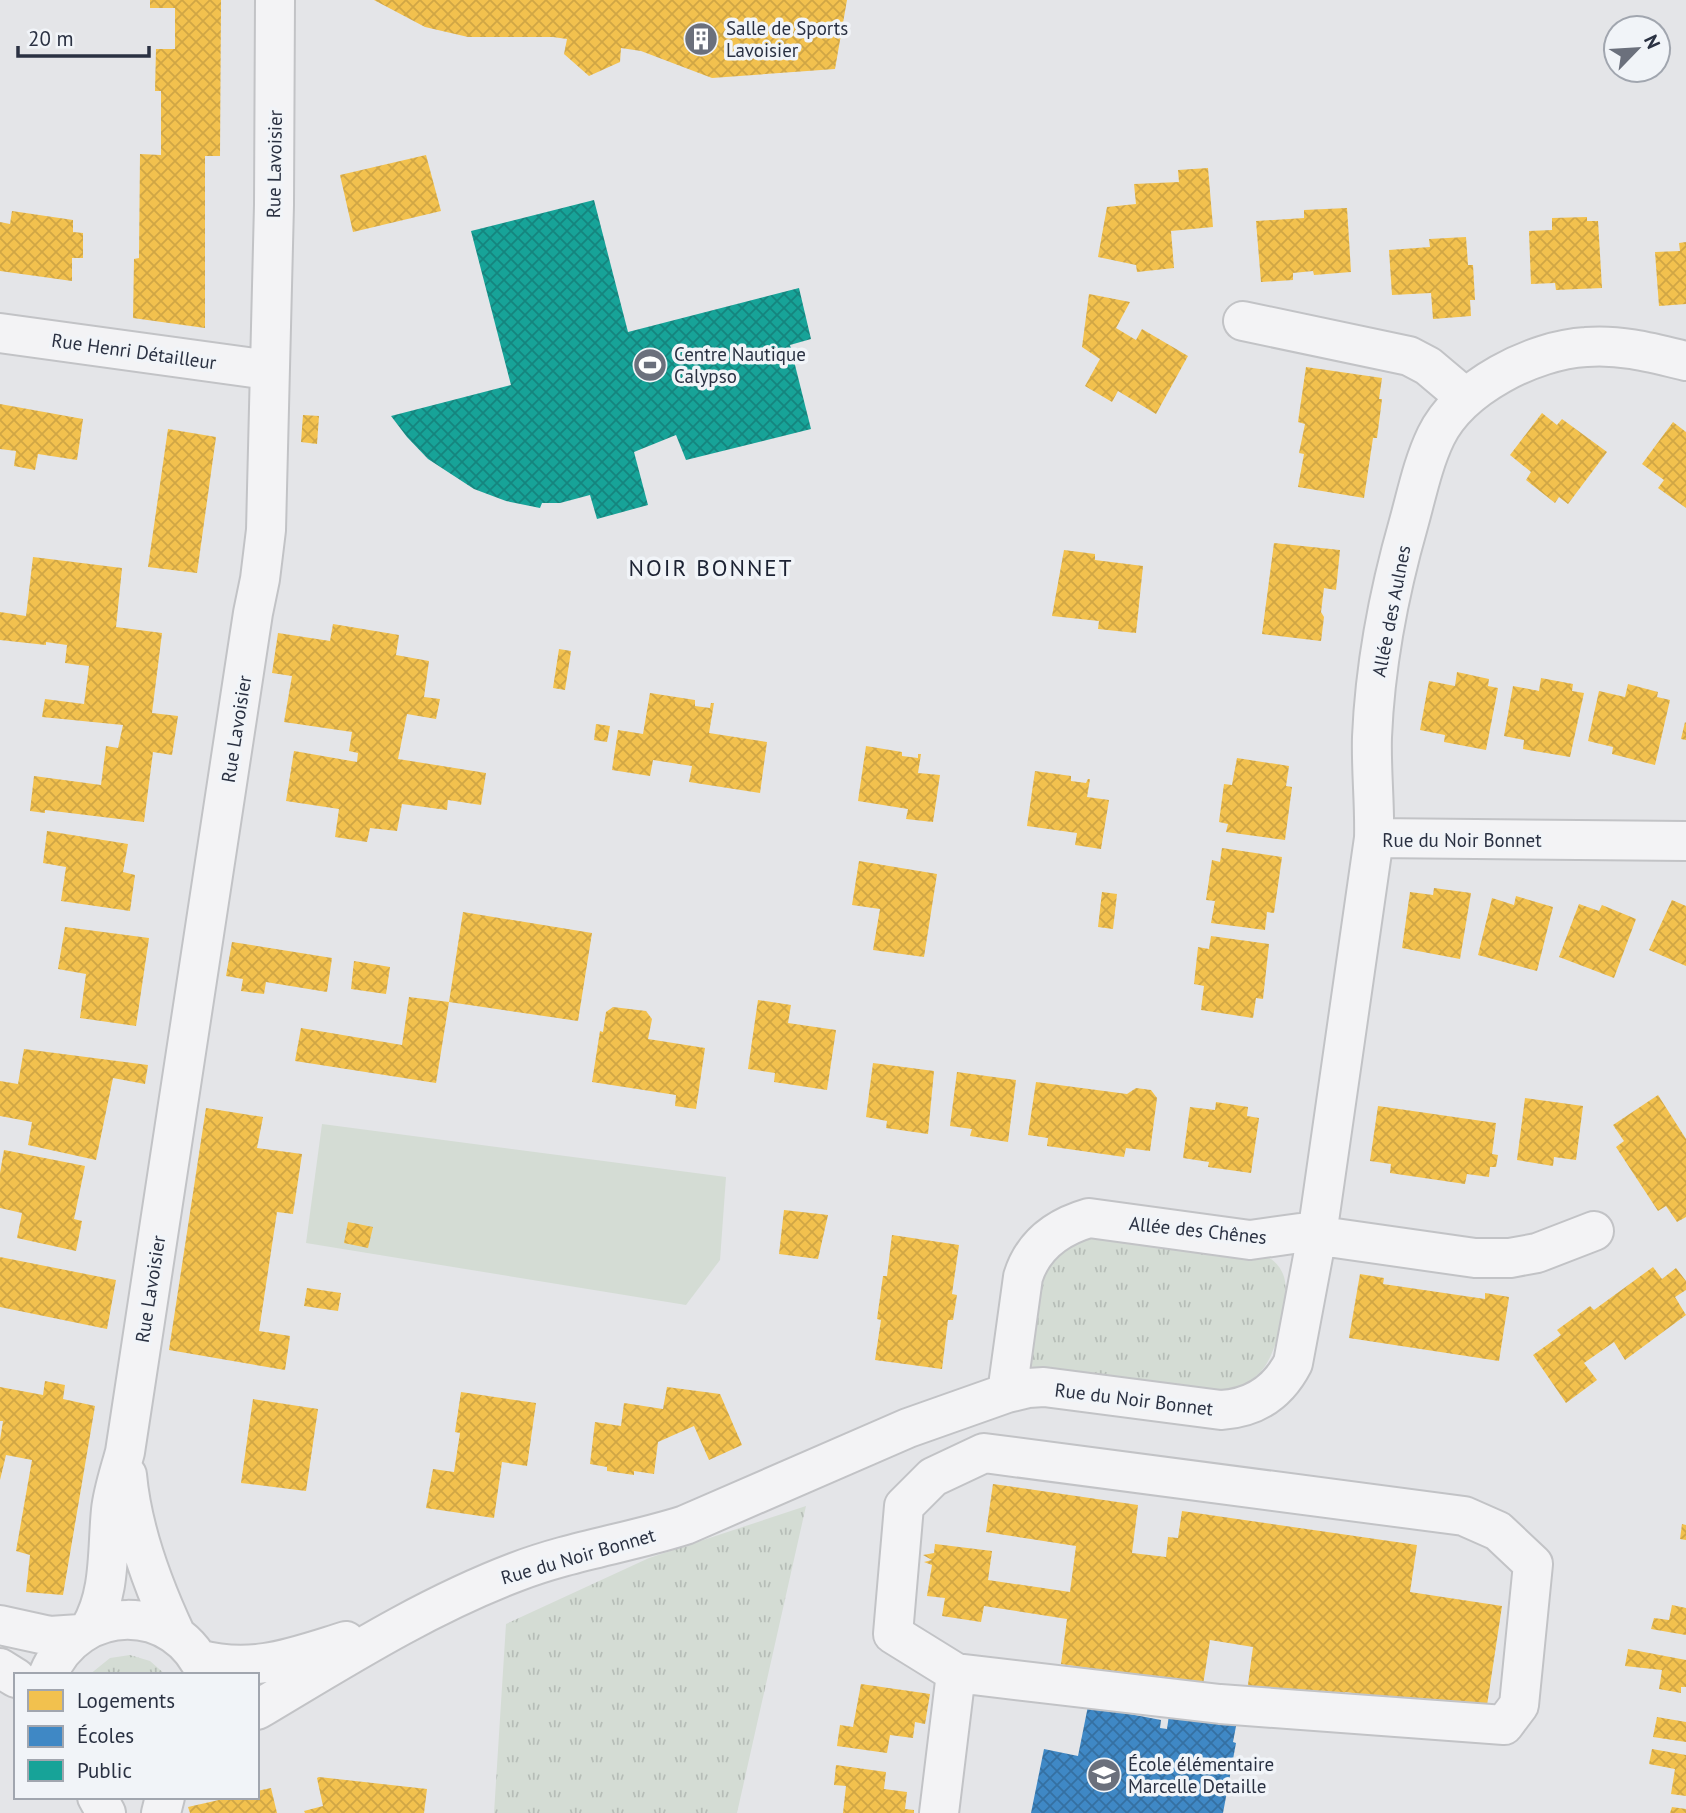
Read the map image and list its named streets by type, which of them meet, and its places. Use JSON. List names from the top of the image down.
{
  "streets": {
    "street": [
      "Rue Lavoisier",
      "Rue Henri Détailleur",
      "Allée des Aulnes",
      "Rue du Noir Bonnet",
      "Allée des Chênes"
    ]
  },
  "crossings": [
    ["Rue Lavoisier", "Rue Henri Détailleur"],
    ["Rue Lavoisier", "Rue du Noir Bonnet"],
    ["Allée des Aulnes", "Rue du Noir Bonnet"],
    ["Rue du Noir Bonnet", "Allée des Chênes"]
  ],
  "districts": ["NOIR BONNET"],
  "places": {
    "building": ["Salle de Sports Lavoisier"],
    "sports": ["Centre Nautique Calypso"],
    "school or university": ["École élémentaire Marcelle Detaille"]
  },
  "legend": ["Logements", "Écoles", "Public"],
  "scale_bar": "20 m",
  "north": "top right"
}
